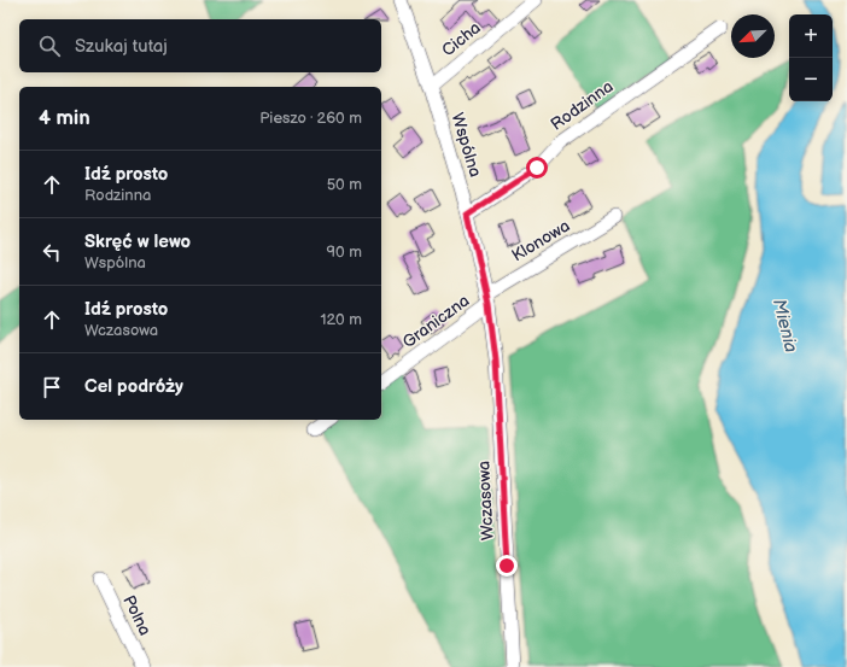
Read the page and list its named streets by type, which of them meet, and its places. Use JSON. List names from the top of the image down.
{
  "streets": {
    "street": [
      "Cicha",
      "Rodzinna",
      "Wspólna",
      "Klonowa",
      "Graniczna",
      "Wczasowa",
      "Polna"
    ]
  },
  "crossings": [
    ["Cicha", "Wspólna"],
    ["Rodzinna", "Wspólna"],
    ["Wspólna", "Klonowa"],
    ["Wspólna", "Graniczna"],
    ["Wspólna", "Wczasowa"],
    ["Klonowa", "Graniczna"]
  ],
  "water": ["Mienia"],
  "north": "bottom left",
  "page": {
    "map_buttons": ["+", "−"],
    "search": "Szukaj tutaj",
    "heading": ["4 min", "Pieszo · 260 m"],
    "list": [
      ["Idź prosto", "Rodzinna", "50 m"],
      ["Skręć w lewo", "Wspólna", "90 m"],
      ["Idź prosto", "Wczasowa", "120 m"],
      "Cel podróży"
    ]
  }
}
